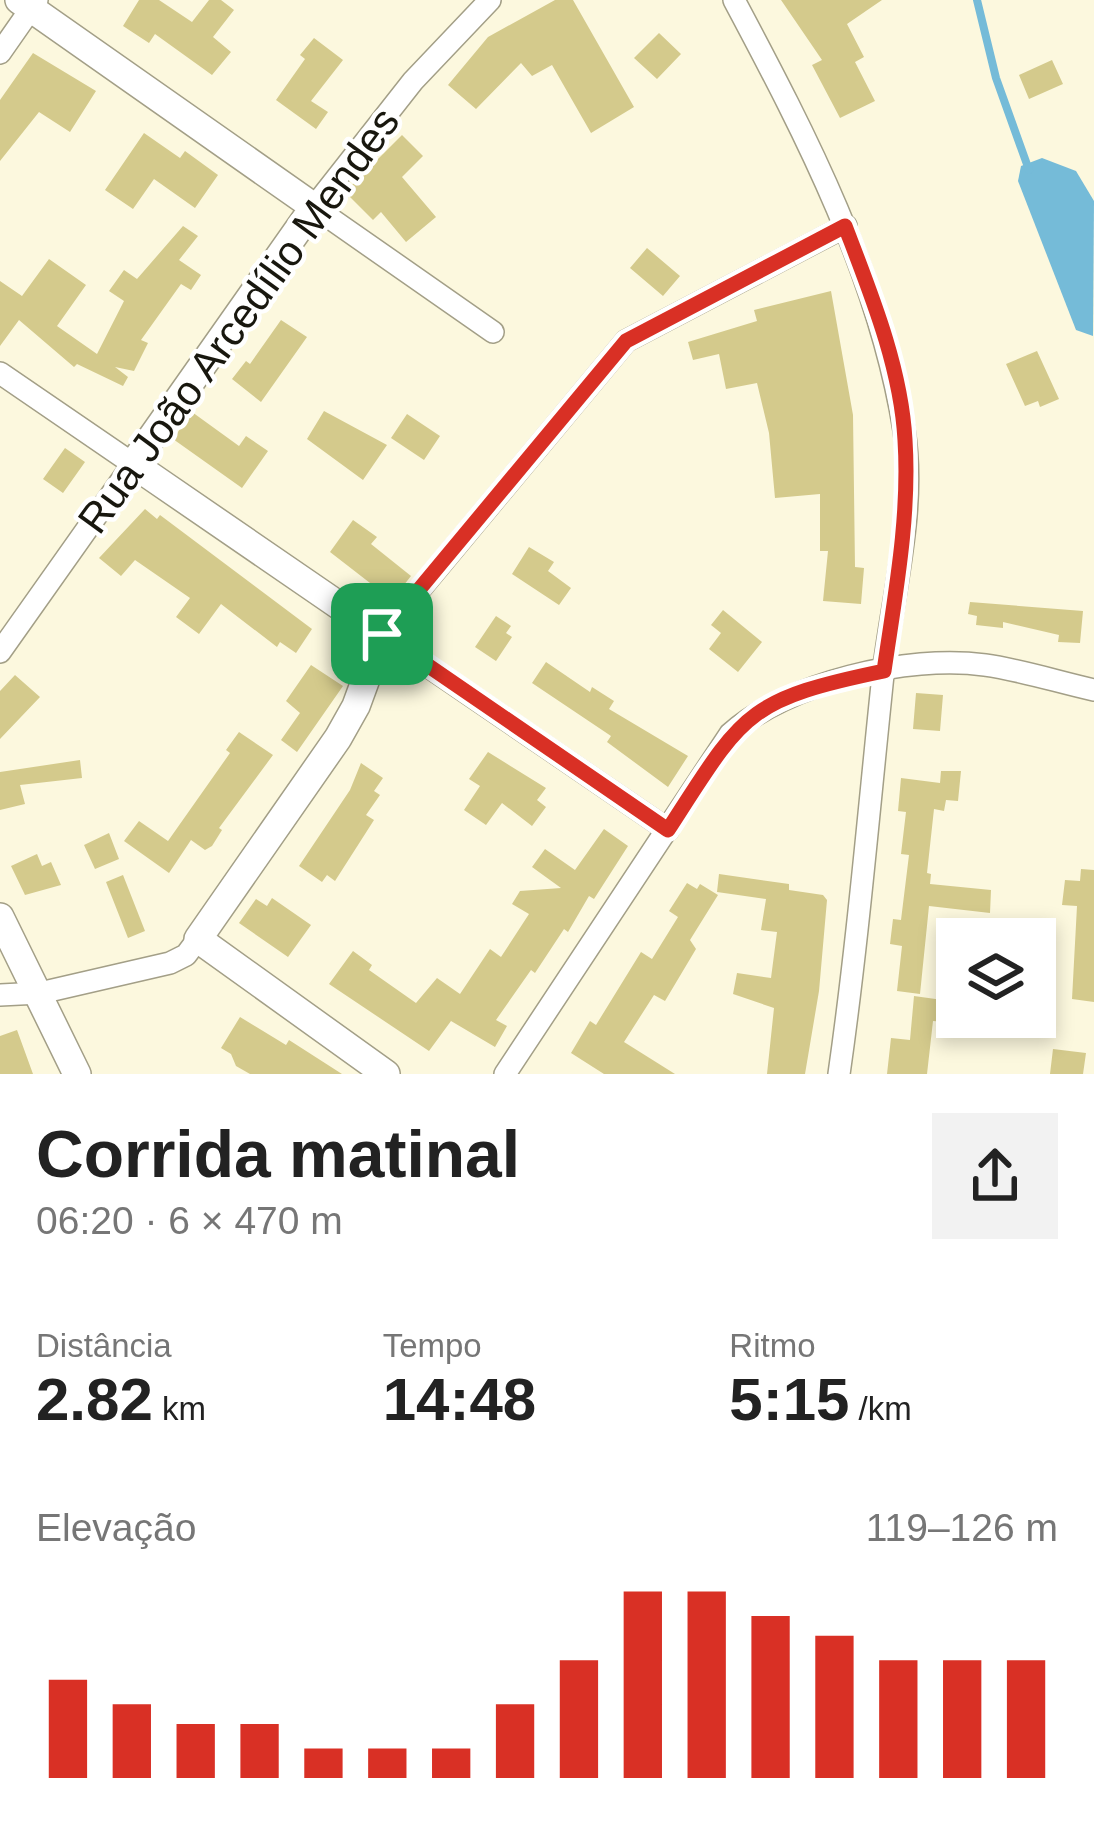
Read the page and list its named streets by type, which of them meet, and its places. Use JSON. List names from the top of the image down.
{
  "streets": {
    "street": ["Rua João Arcedílio Mendes"]
  },
  "page": {
    "heading": ["Corrida matinal", "06:20 · 6 × 470 m"],
    "stats": [
      ["Distância", "2.82 km"],
      ["Tempo", "14:48"],
      ["Ritmo", "5:15 /km"]
    ],
    "chart": ["Elevação", "119–126 m"]
  }
}
